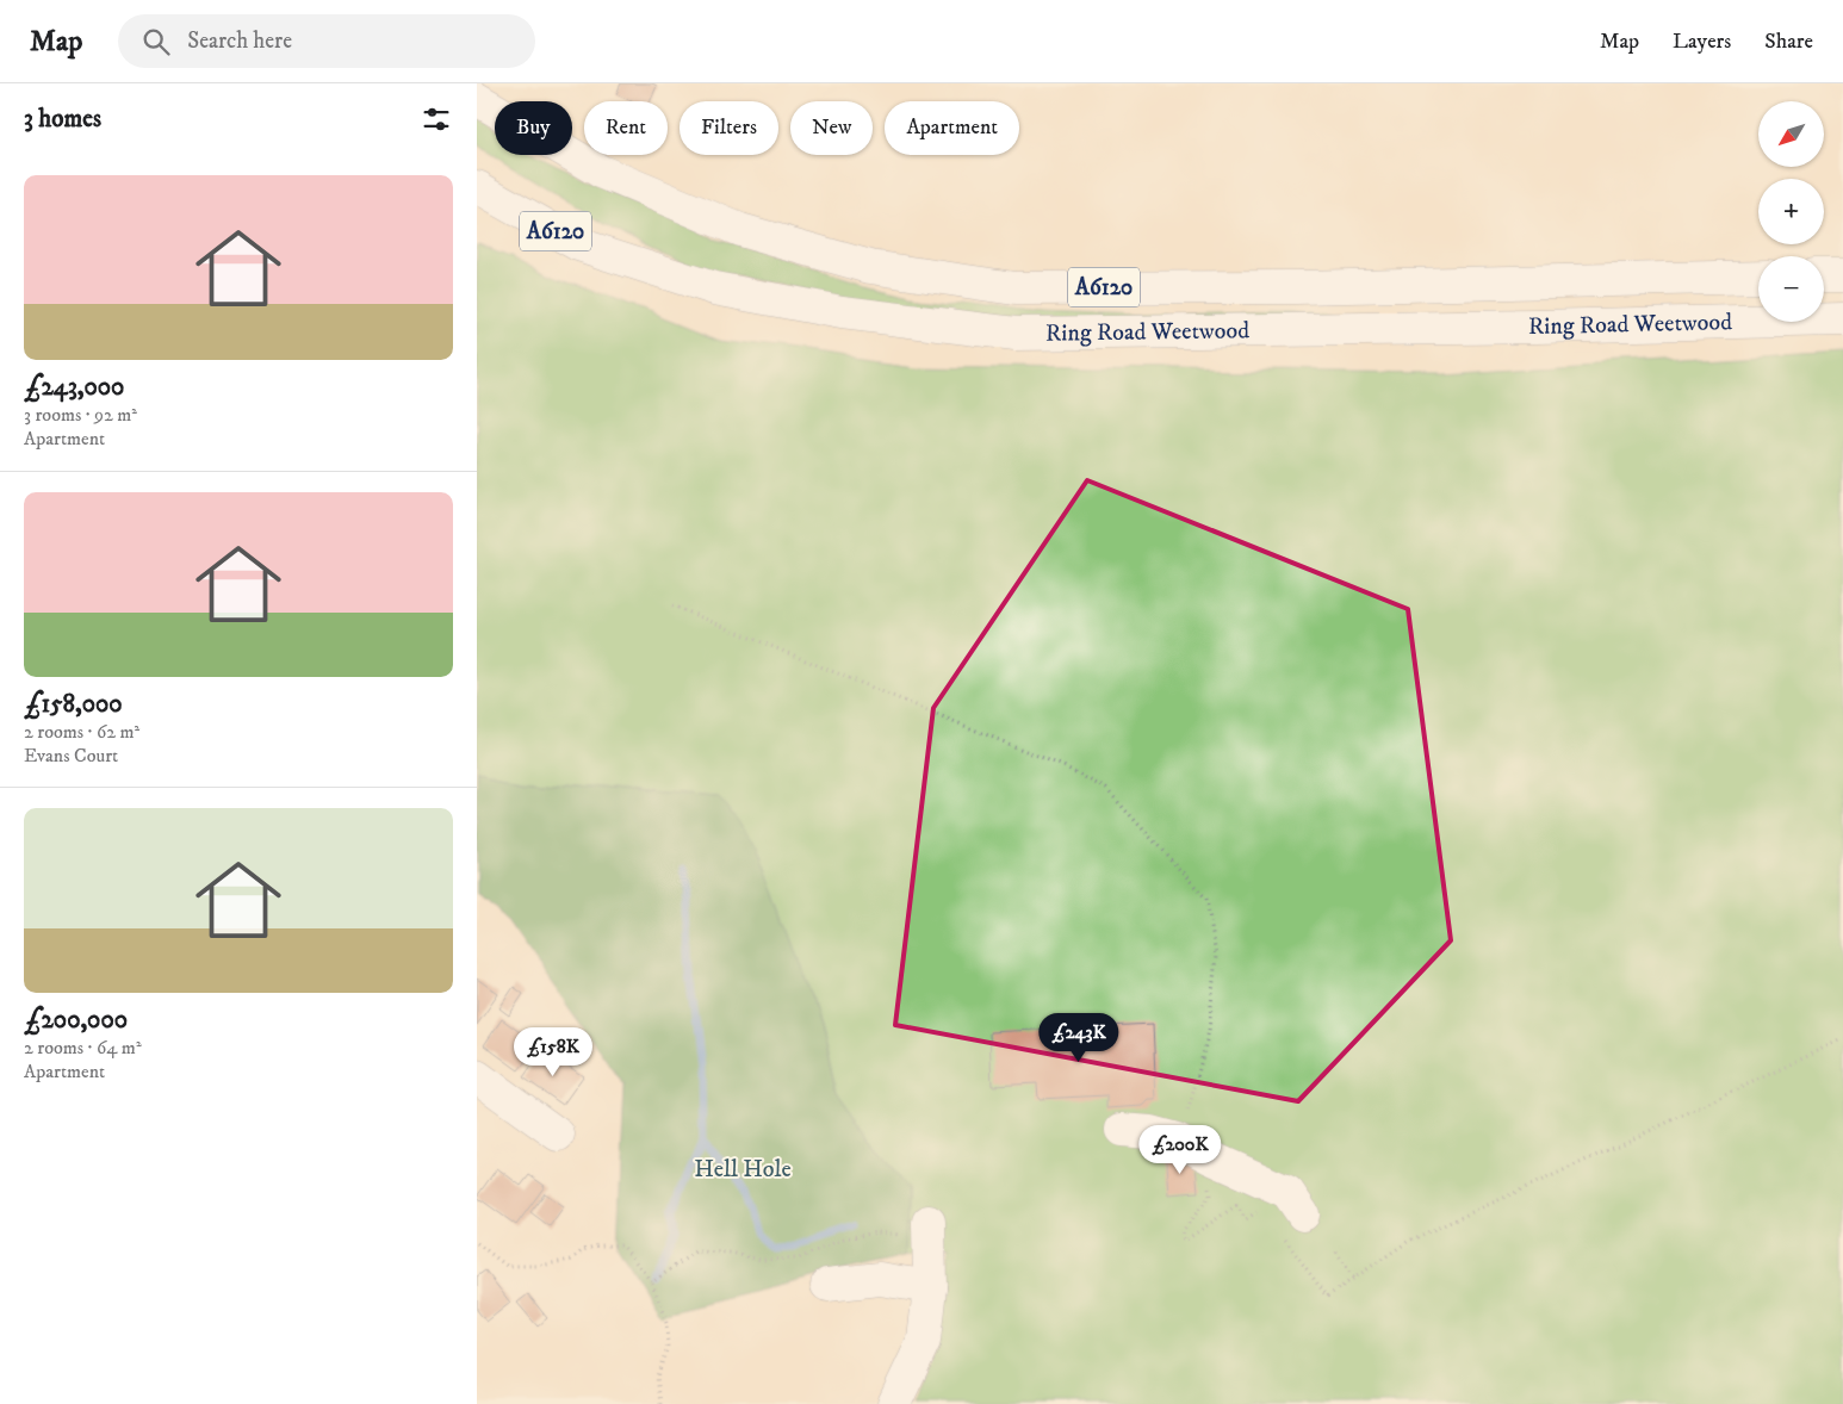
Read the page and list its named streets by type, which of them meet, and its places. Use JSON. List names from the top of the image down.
{
  "streets": {
    "main road": ["A6120", "Ring Road Weetwood"]
  },
  "parks": ["Hell Hole"],
  "north": "bottom left",
  "page": {
    "header": "Map",
    "search": "Search here",
    "nav": ["Map", "Layers", "Share"],
    "heading": "3 homes",
    "map_buttons": ["+", "−"],
    "chip": [
      "Buy",
      "Rent",
      "Filters",
      "New",
      "Apartment"
    ],
    "list": [
      {
        "name": "£243,000",
        "note": "3 rooms · 92 m² · Apartment"
      },
      {
        "name": "£158,000",
        "note": "2 rooms · 62 m² · Evans Court"
      },
      {
        "name": "£200,000",
        "note": "2 rooms · 64 m² · Apartment"
      }
    ],
    "price": ["£243K", "£158K", "£200K"]
  }
}
